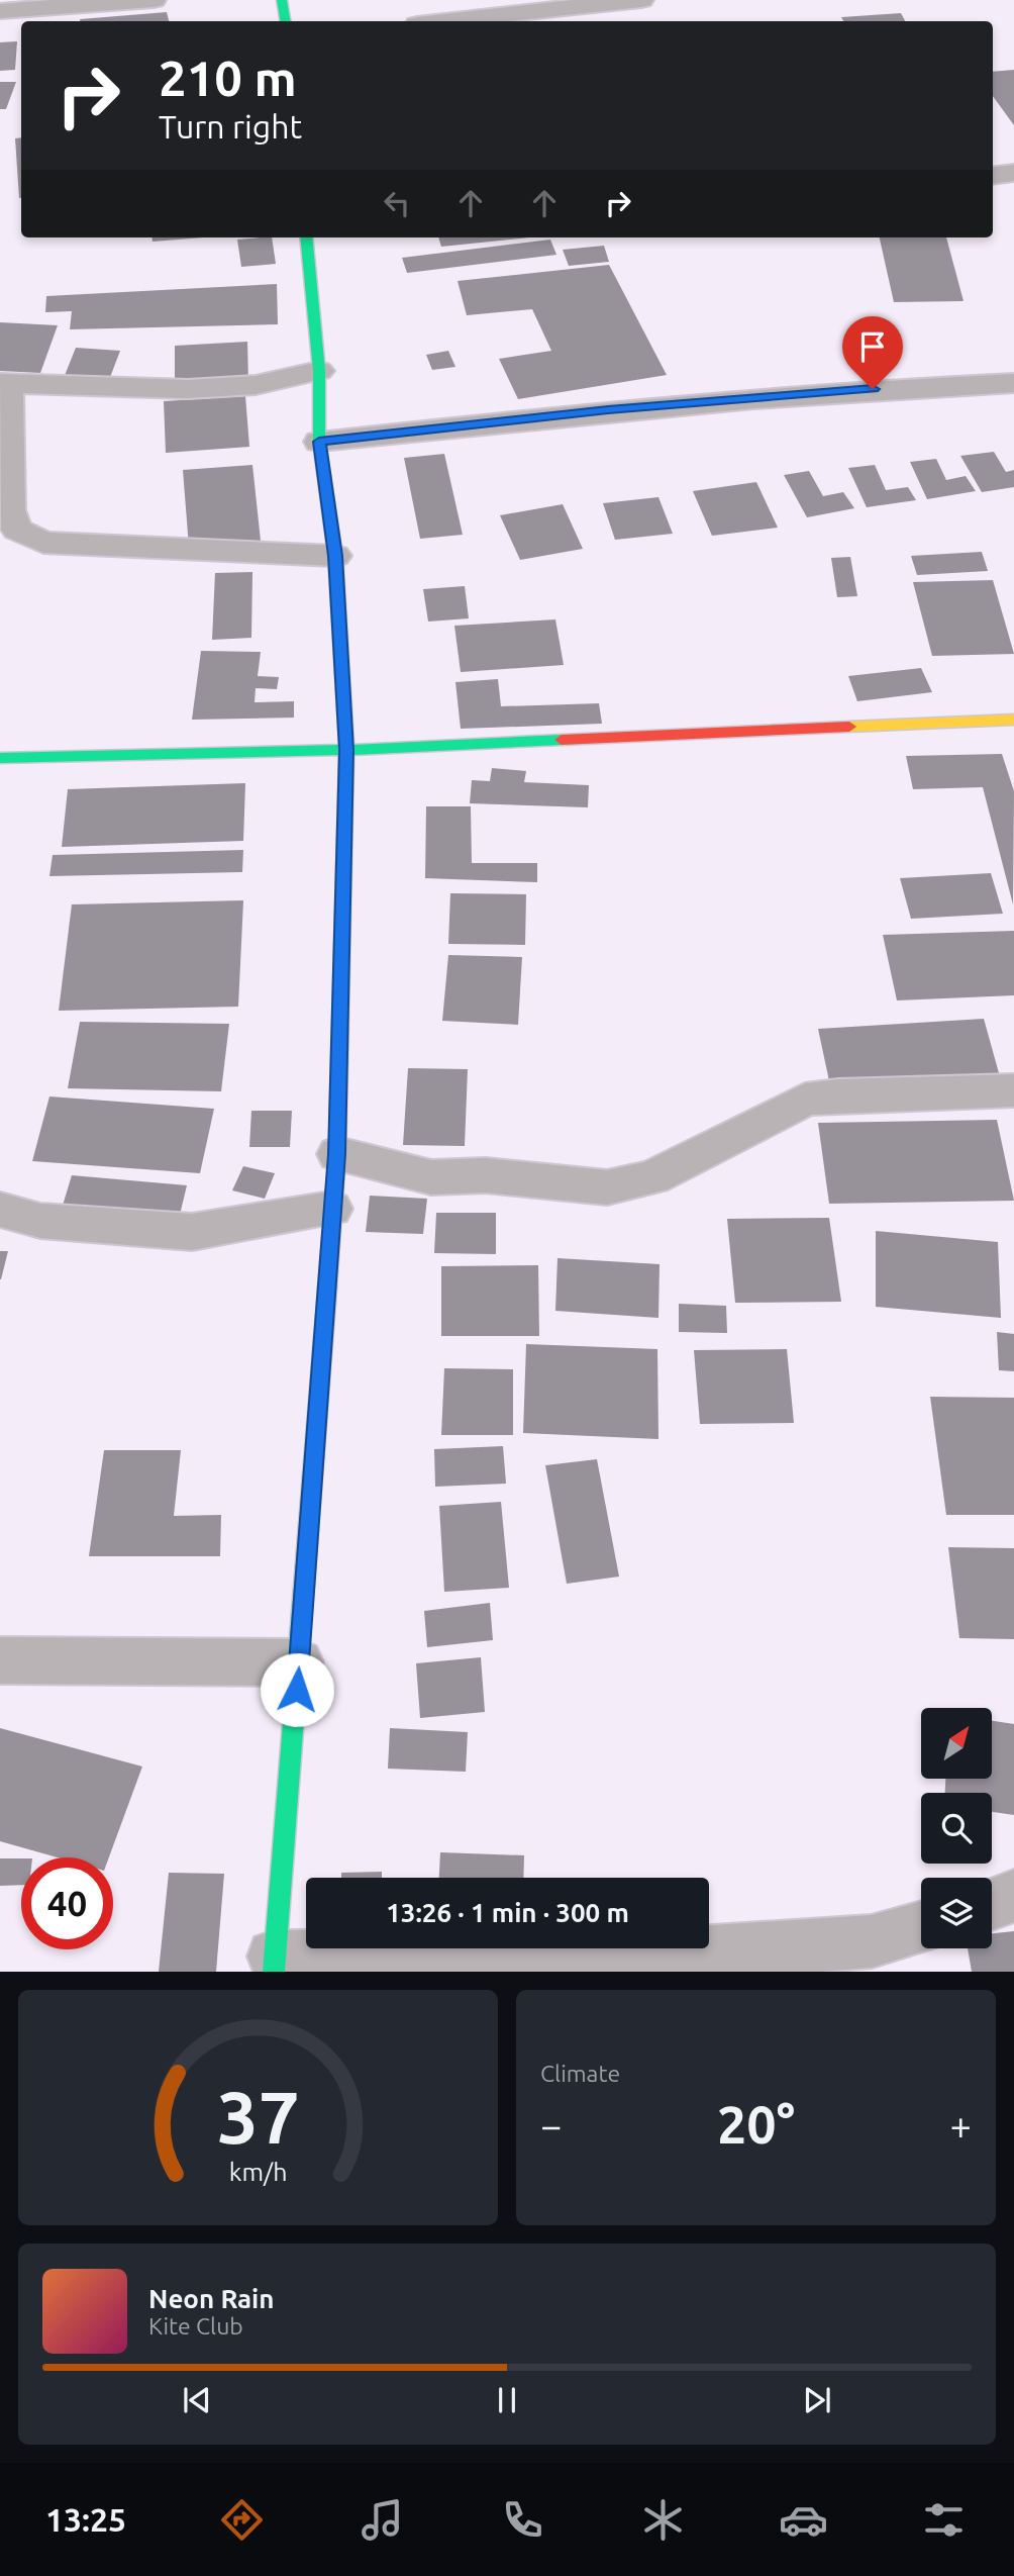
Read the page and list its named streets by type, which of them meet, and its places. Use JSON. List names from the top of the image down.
{
  "north": "top right",
  "page": {
    "turn": ["210 m", "Turn right"],
    "limit": "40",
    "trip": "13:26 · 1 min · 300 m",
    "tile": "Climate",
    "heat": ["−", "20°", "+"],
    "song": ["Neon Rain", "Kite Club"],
    "tabs": "13:25",
    "gauge": ["37", "km/h"]
  }
}
